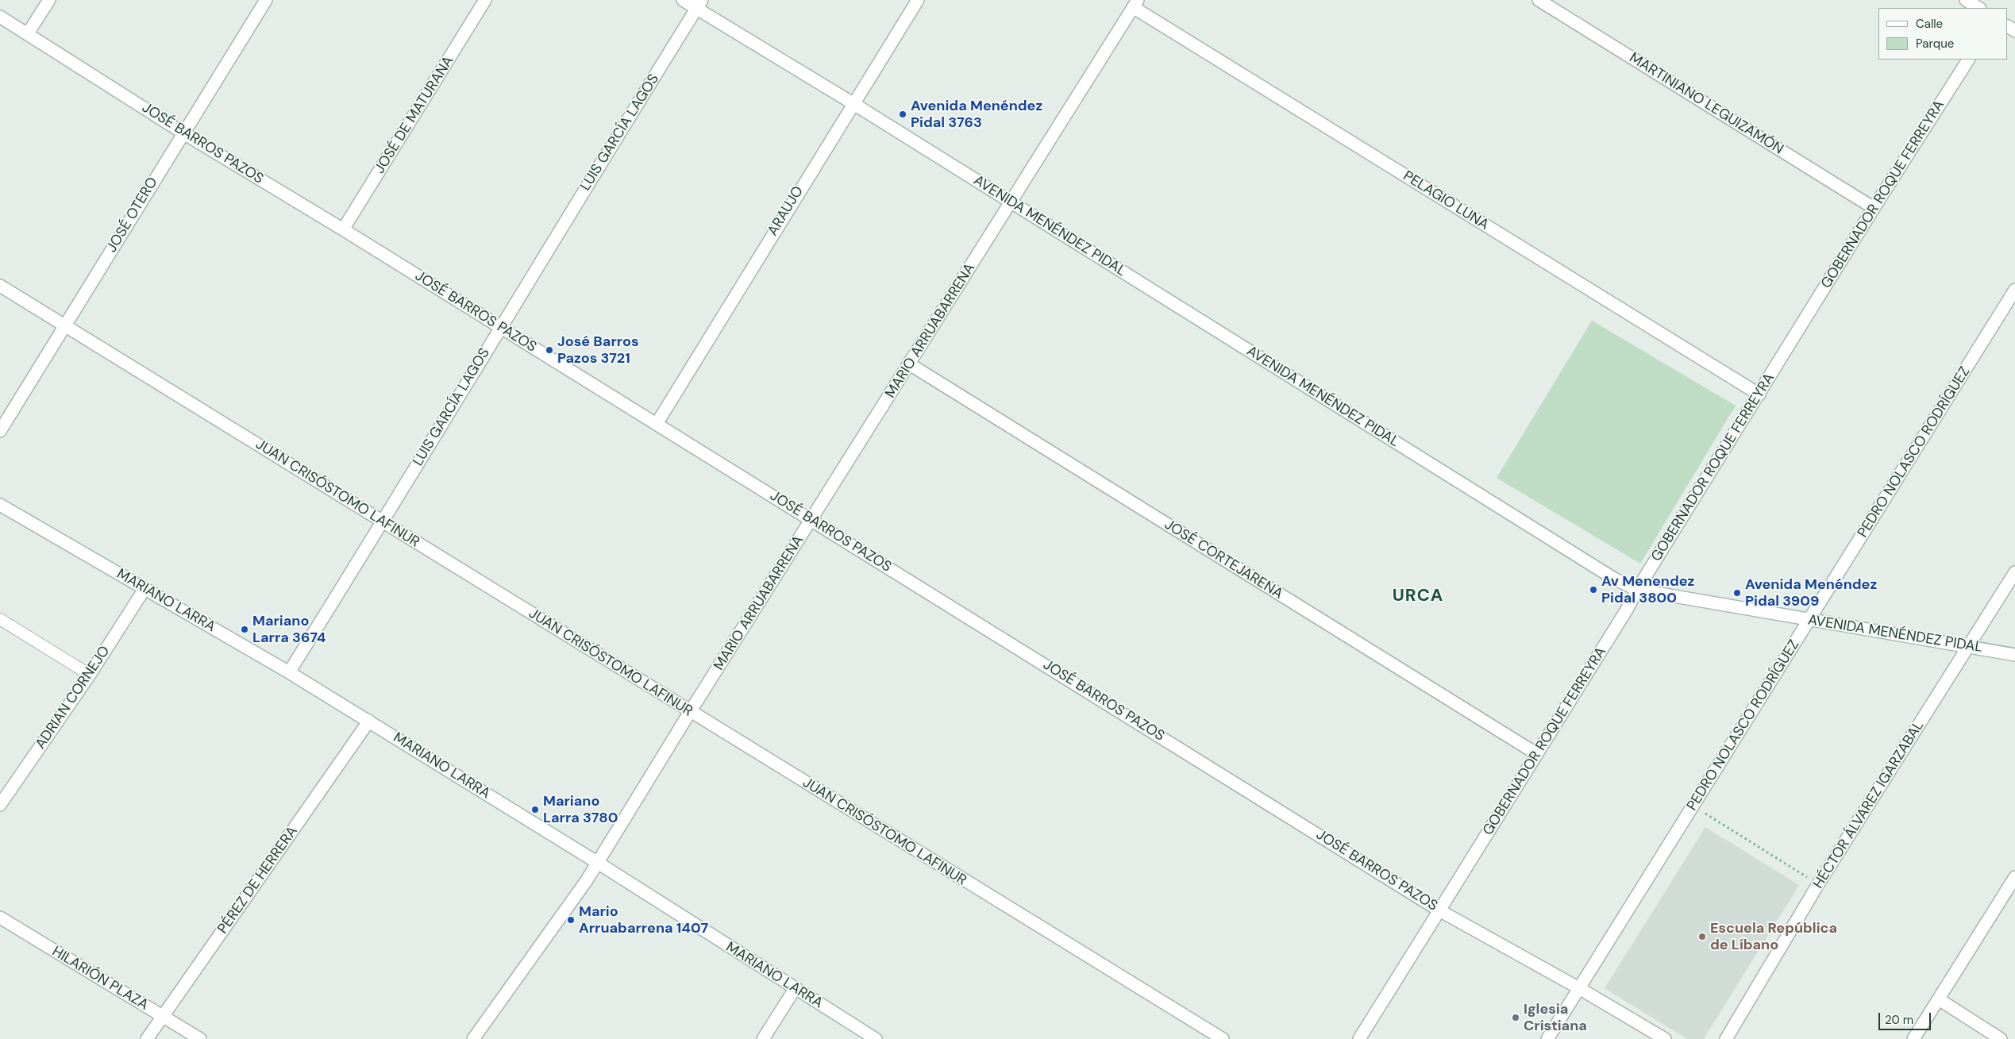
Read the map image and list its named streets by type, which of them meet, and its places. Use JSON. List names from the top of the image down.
{
  "streets": {
    "street": [
      "MARTINIANO LEGUIZAMÓN",
      "JOSÉ DE MATURANA",
      "LUIS GARCÍA LAGOS",
      "JOSÉ BARROS PAZOS",
      "GOBERNADOR ROQUE FERREYRA",
      "PELAGIO LUNA",
      "ARAUJO",
      "JOSÉ OTERO",
      "AVENIDA MENÉNDEZ PIDAL",
      "MARIO ARRUABARRENA",
      "PEDRO NOLASCO RODRÍGUEZ",
      "JUAN CRISÓSTOMO LAFINUR",
      "JOSÉ CORTEJARENA",
      "MARIANO LARRA",
      "ADRIAN CORNEJO",
      "HÉCTOR ÁLVAREZ IGARZABAL",
      "PÉREZ DE HERRERA",
      "HILARIÓN PLAZA"
    ]
  },
  "crossings": [
    ["MARTINIANO LEGUIZAMÓN", "GOBERNADOR ROQUE FERREYRA"],
    ["JOSÉ DE MATURANA", "JOSÉ BARROS PAZOS"],
    ["LUIS GARCÍA LAGOS", "JOSÉ BARROS PAZOS"],
    ["LUIS GARCÍA LAGOS", "AVENIDA MENÉNDEZ PIDAL"],
    ["LUIS GARCÍA LAGOS", "JUAN CRISÓSTOMO LAFINUR"],
    ["LUIS GARCÍA LAGOS", "MARIANO LARRA"],
    ["JOSÉ BARROS PAZOS", "GOBERNADOR ROQUE FERREYRA"],
    ["JOSÉ BARROS PAZOS", "ARAUJO"],
    ["JOSÉ BARROS PAZOS", "JOSÉ OTERO"],
    ["JOSÉ BARROS PAZOS", "MARIO ARRUABARRENA"],
    ["JOSÉ BARROS PAZOS", "PEDRO NOLASCO RODRÍGUEZ"],
    ["GOBERNADOR ROQUE FERREYRA", "PELAGIO LUNA"],
    ["GOBERNADOR ROQUE FERREYRA", "AVENIDA MENÉNDEZ PIDAL"],
    ["GOBERNADOR ROQUE FERREYRA", "JOSÉ CORTEJARENA"],
    ["PELAGIO LUNA", "MARIO ARRUABARRENA"],
    ["ARAUJO", "AVENIDA MENÉNDEZ PIDAL"],
    ["JOSÉ OTERO", "JUAN CRISÓSTOMO LAFINUR"],
    ["AVENIDA MENÉNDEZ PIDAL", "MARIO ARRUABARRENA"],
    ["AVENIDA MENÉNDEZ PIDAL", "PEDRO NOLASCO RODRÍGUEZ"],
    ["AVENIDA MENÉNDEZ PIDAL", "HÉCTOR ÁLVAREZ IGARZABAL"],
    ["MARIO ARRUABARRENA", "JUAN CRISÓSTOMO LAFINUR"],
    ["MARIO ARRUABARRENA", "JOSÉ CORTEJARENA"],
    ["MARIO ARRUABARRENA", "MARIANO LARRA"],
    ["MARIANO LARRA", "ADRIAN CORNEJO"],
    ["MARIANO LARRA", "PÉREZ DE HERRERA"],
    ["PÉREZ DE HERRERA", "HILARIÓN PLAZA"]
  ],
  "districts": ["URCA"],
  "places": [
    "Avenida Menéndez Pidal 3763",
    "José Barros Pazos 3721",
    "Av Menendez Pidal 3800",
    "Avenida Menéndez Pidal 3909",
    "Mariano Larra 3674",
    "Mariano Larra 3780",
    "Mario Arruabarrena 1407",
    "Escuela República de Líbano",
    "Iglesia Cristiana"
  ],
  "legend": ["Calle", "Parque"],
  "scale_bar": "20 m"
}
